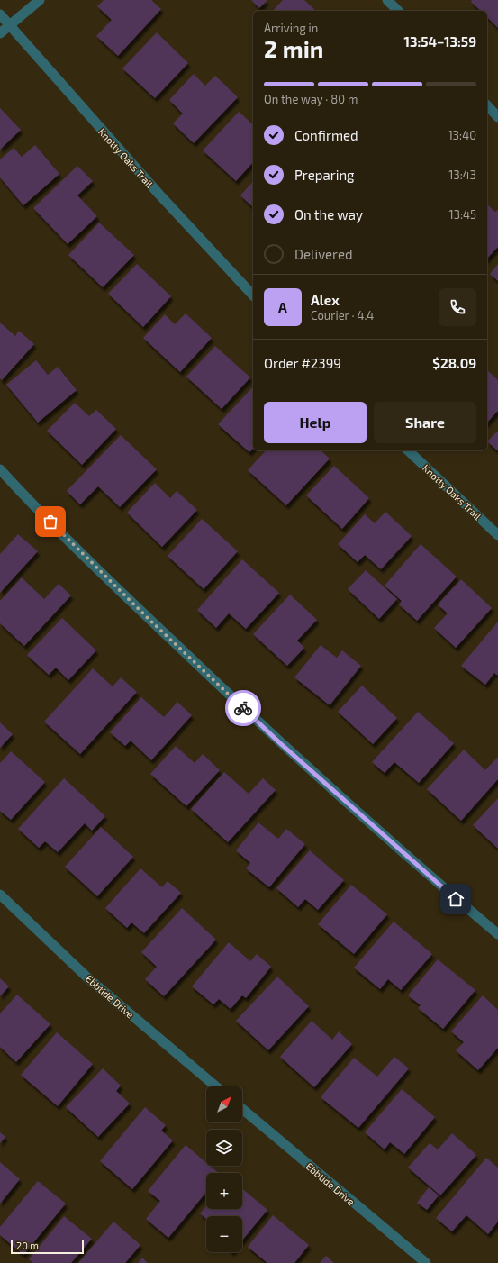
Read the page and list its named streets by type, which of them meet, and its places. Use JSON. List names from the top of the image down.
{
  "streets": {
    "street": ["Knotty Oaks Trail", "Ebbtide Drive"]
  },
  "scale_bar": "20 m",
  "north": "top right",
  "page": {
    "heading": ["2 min", "Arriving in", "13:54–13:59"],
    "panel": [
      "Alex",
      "Courier · 4.4",
      "Order #2399",
      "$28.09"
    ],
    "bar": "On the way · 80 m",
    "list": [
      ["Confirmed", "13:40"],
      ["Preparing", "13:43"],
      ["On the way", "13:45"],
      "Delivered"
    ],
    "round": "A",
    "buttons": ["Help", "Share"],
    "map_buttons": ["+", "−"],
    "scale": "20 m"
  }
}
